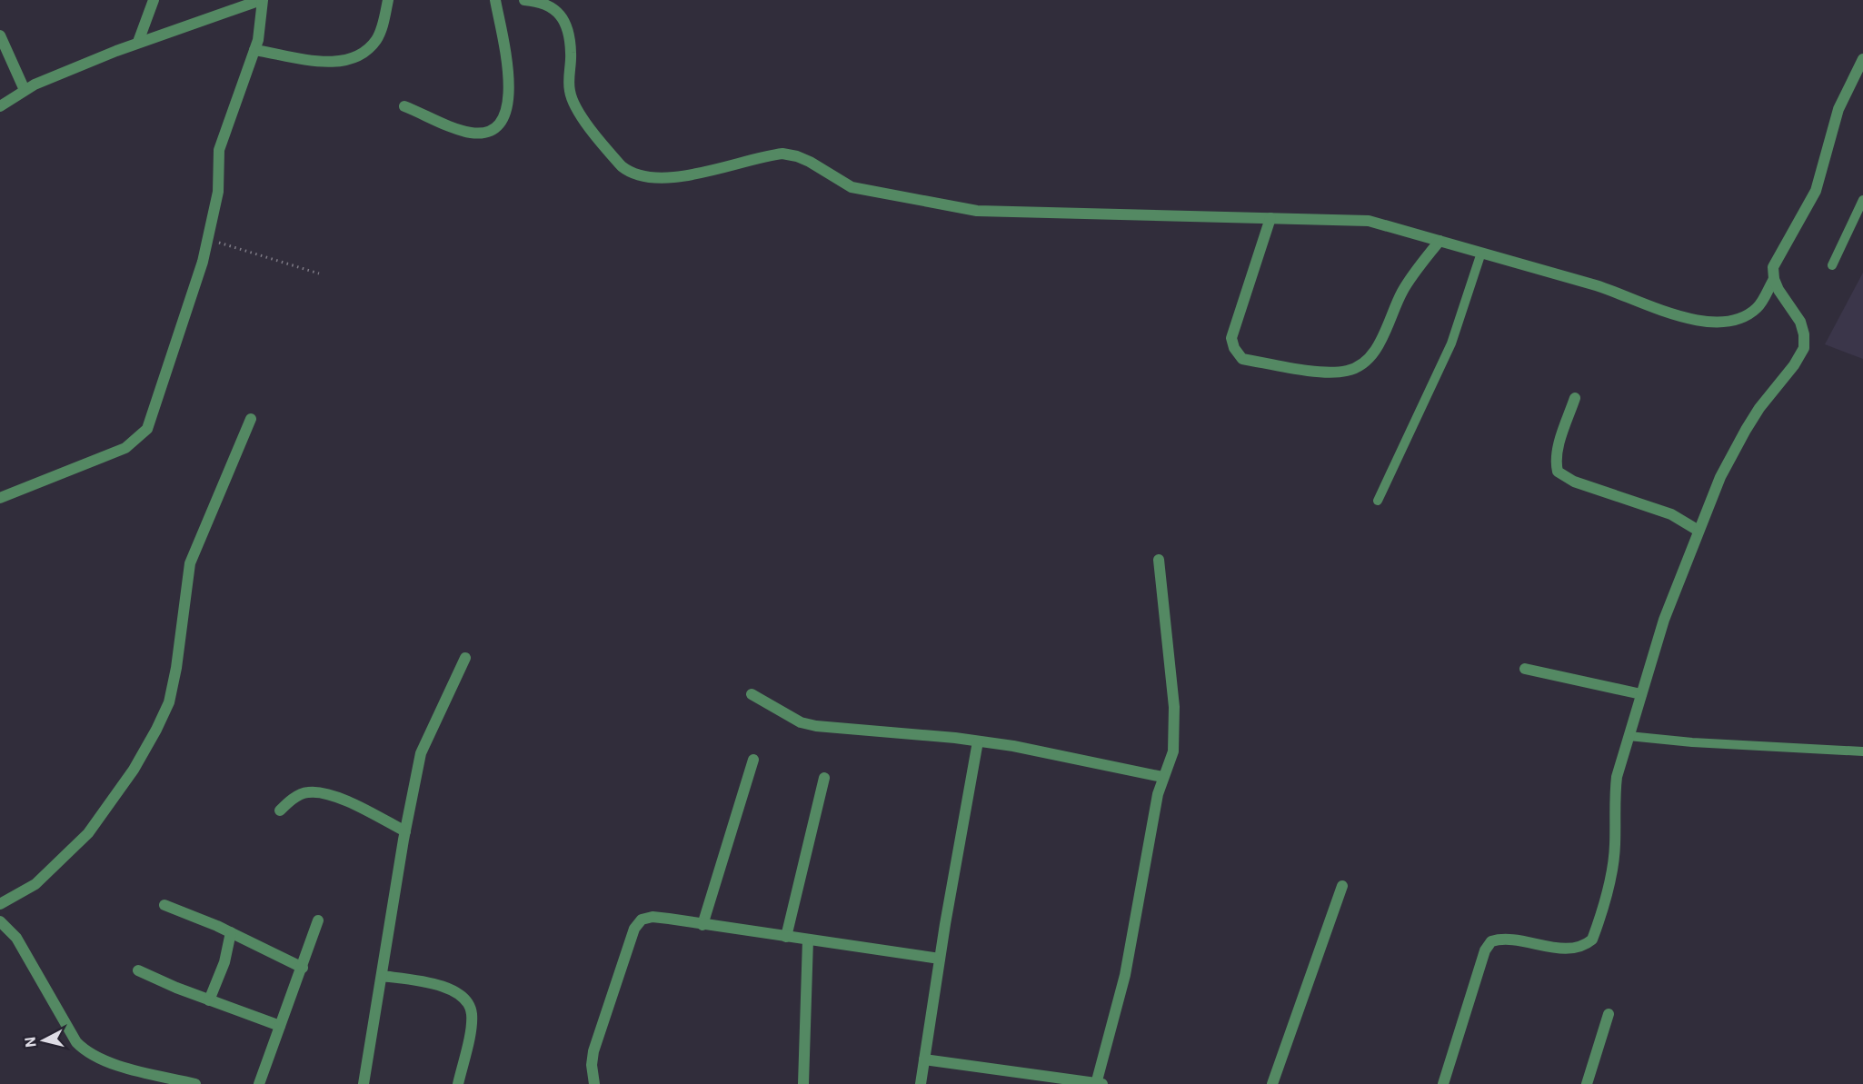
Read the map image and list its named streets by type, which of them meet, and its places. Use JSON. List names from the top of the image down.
{
  "north": "left"
}
